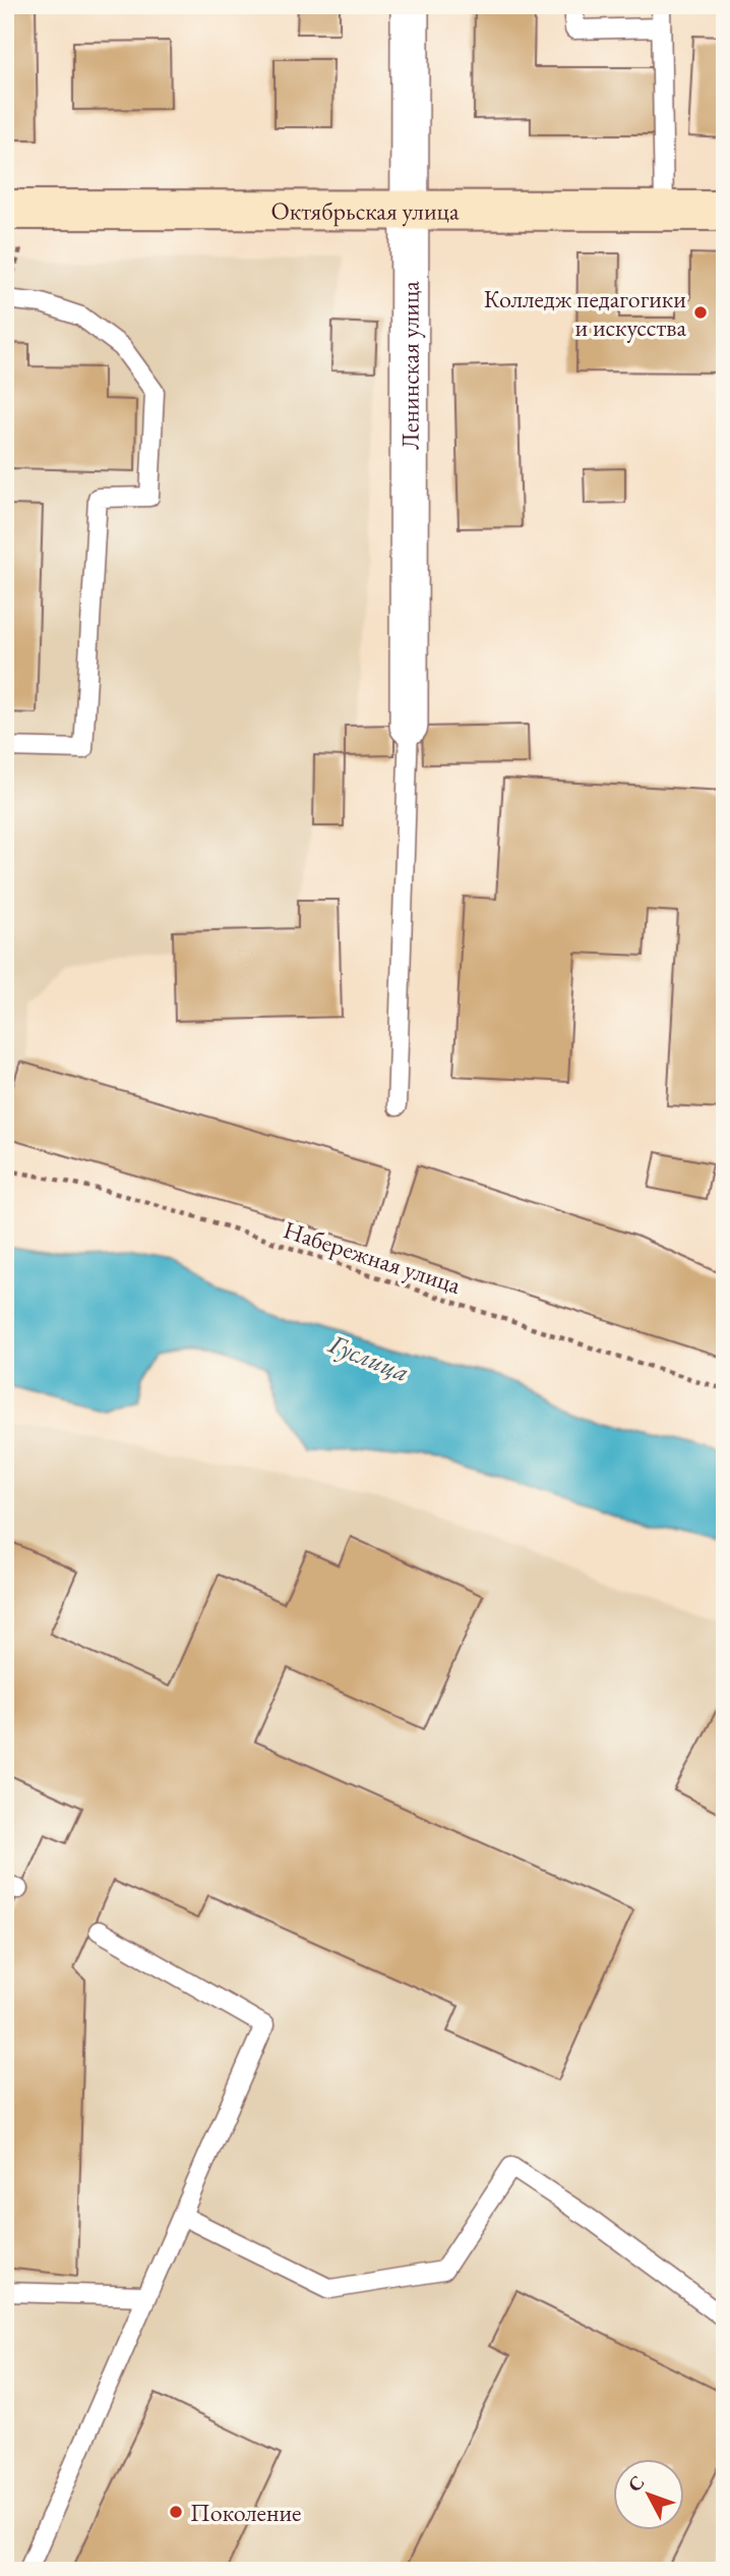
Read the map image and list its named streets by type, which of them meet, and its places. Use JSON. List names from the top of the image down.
{
  "streets": {
    "street": ["Октябрьская улица", "Ленинская улица"],
    "path": ["Набережная улица"]
  },
  "crossings": [
    ["Октябрьская улица", "Ленинская улица"]
  ],
  "water": ["Гуслица"],
  "places": ["Колледж педагогики и искусства", "Поколение"],
  "north": "top left"
}
